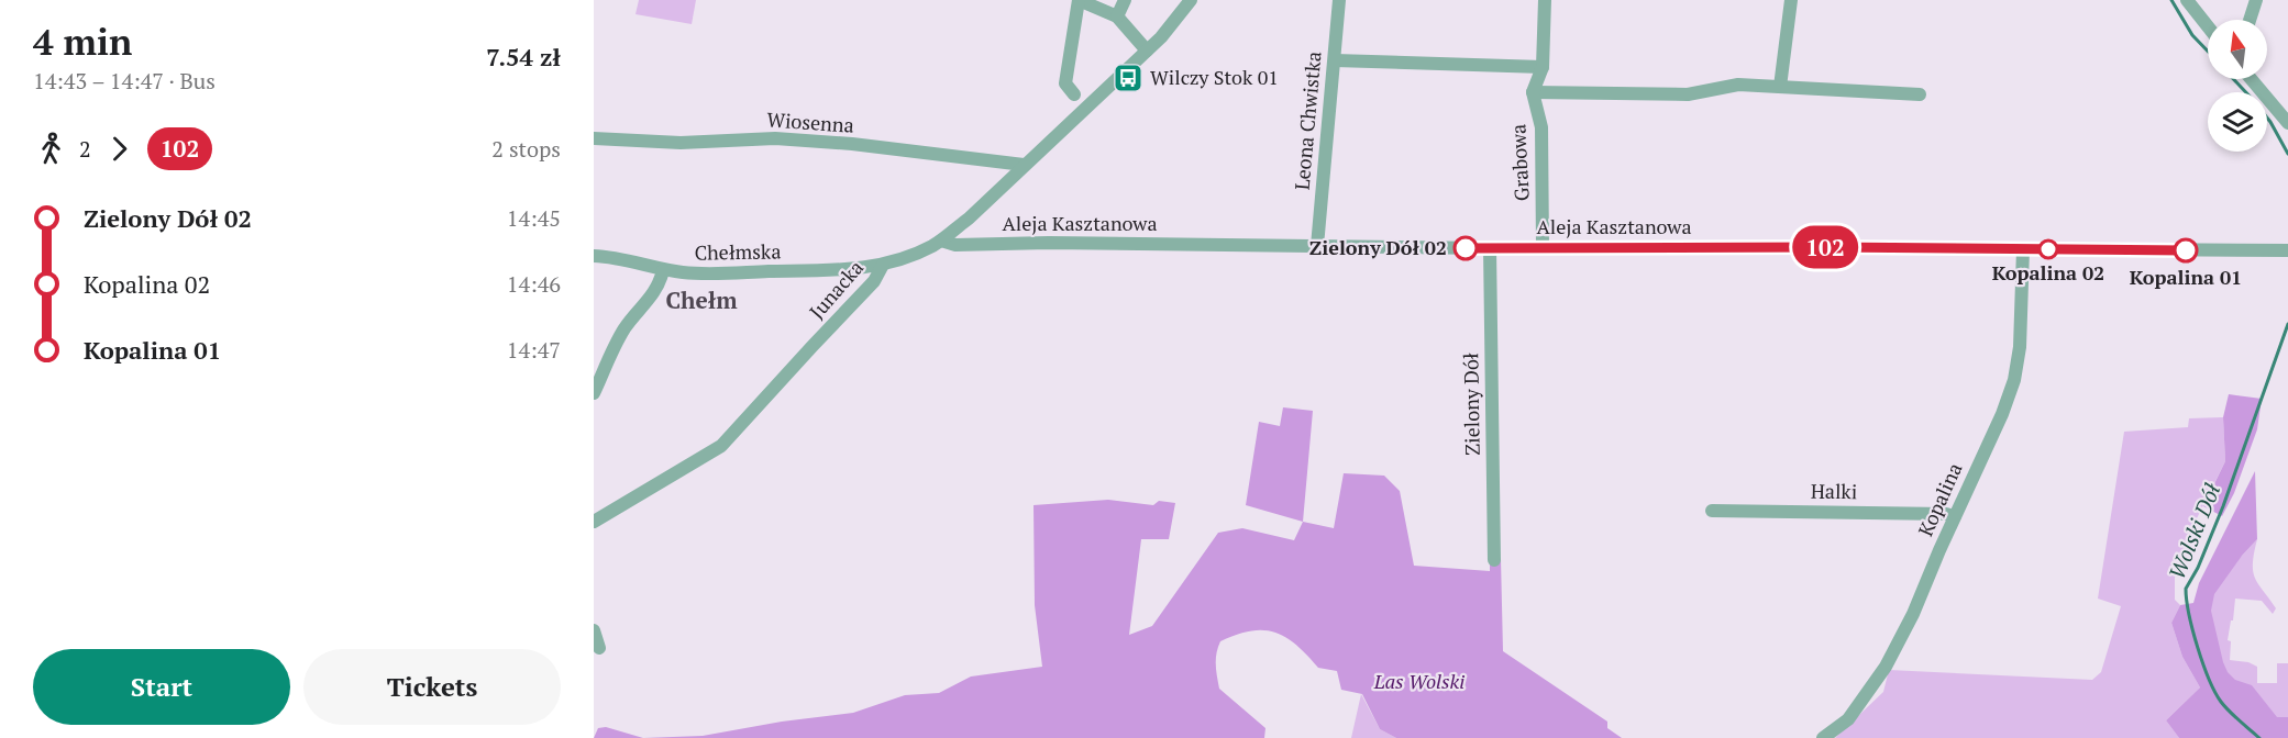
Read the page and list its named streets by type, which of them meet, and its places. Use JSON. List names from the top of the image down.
{
  "streets": {
    "street": [
      "Leona Chwistka",
      "Wiosenna",
      "Grabowa",
      "Aleja Kasztanowa",
      "Chełmska",
      "Junacka",
      "Zielony Dół",
      "Halki",
      "Kopalina"
    ]
  },
  "crossings": [
    ["Leona Chwistka", "Aleja Kasztanowa"],
    ["Wiosenna", "Junacka"],
    ["Grabowa", "Aleja Kasztanowa"],
    ["Aleja Kasztanowa", "Junacka"],
    ["Aleja Kasztanowa", "Zielony Dół"],
    ["Aleja Kasztanowa", "Kopalina"],
    ["Chełmska", "Junacka"],
    ["Halki", "Kopalina"]
  ],
  "districts": ["Chełm"],
  "water": ["Wolski Dół"],
  "parks": ["Las Wolski"],
  "places": {
    "bus stop": ["Wilczy Stok 01"],
    "other": ["Zielony Dół 02", "Kopalina 02", "Kopalina 01"]
  },
  "lines": ["bus line 102"],
  "north": "top",
  "page": {
    "heading": ["4 min", "14:43 – 14:47 · Bus", "7.54 zł"],
    "on_map": "102",
    "legs": ["2", "102", "2 stops"],
    "list": [
      {
        "name": "Zielony Dół 02",
        "value": "14:45"
      },
      {
        "name": "Kopalina 02",
        "value": "14:46"
      },
      {
        "name": "Kopalina 01",
        "value": "14:47"
      }
    ],
    "buttons": ["Start", "Tickets"]
  }
}
